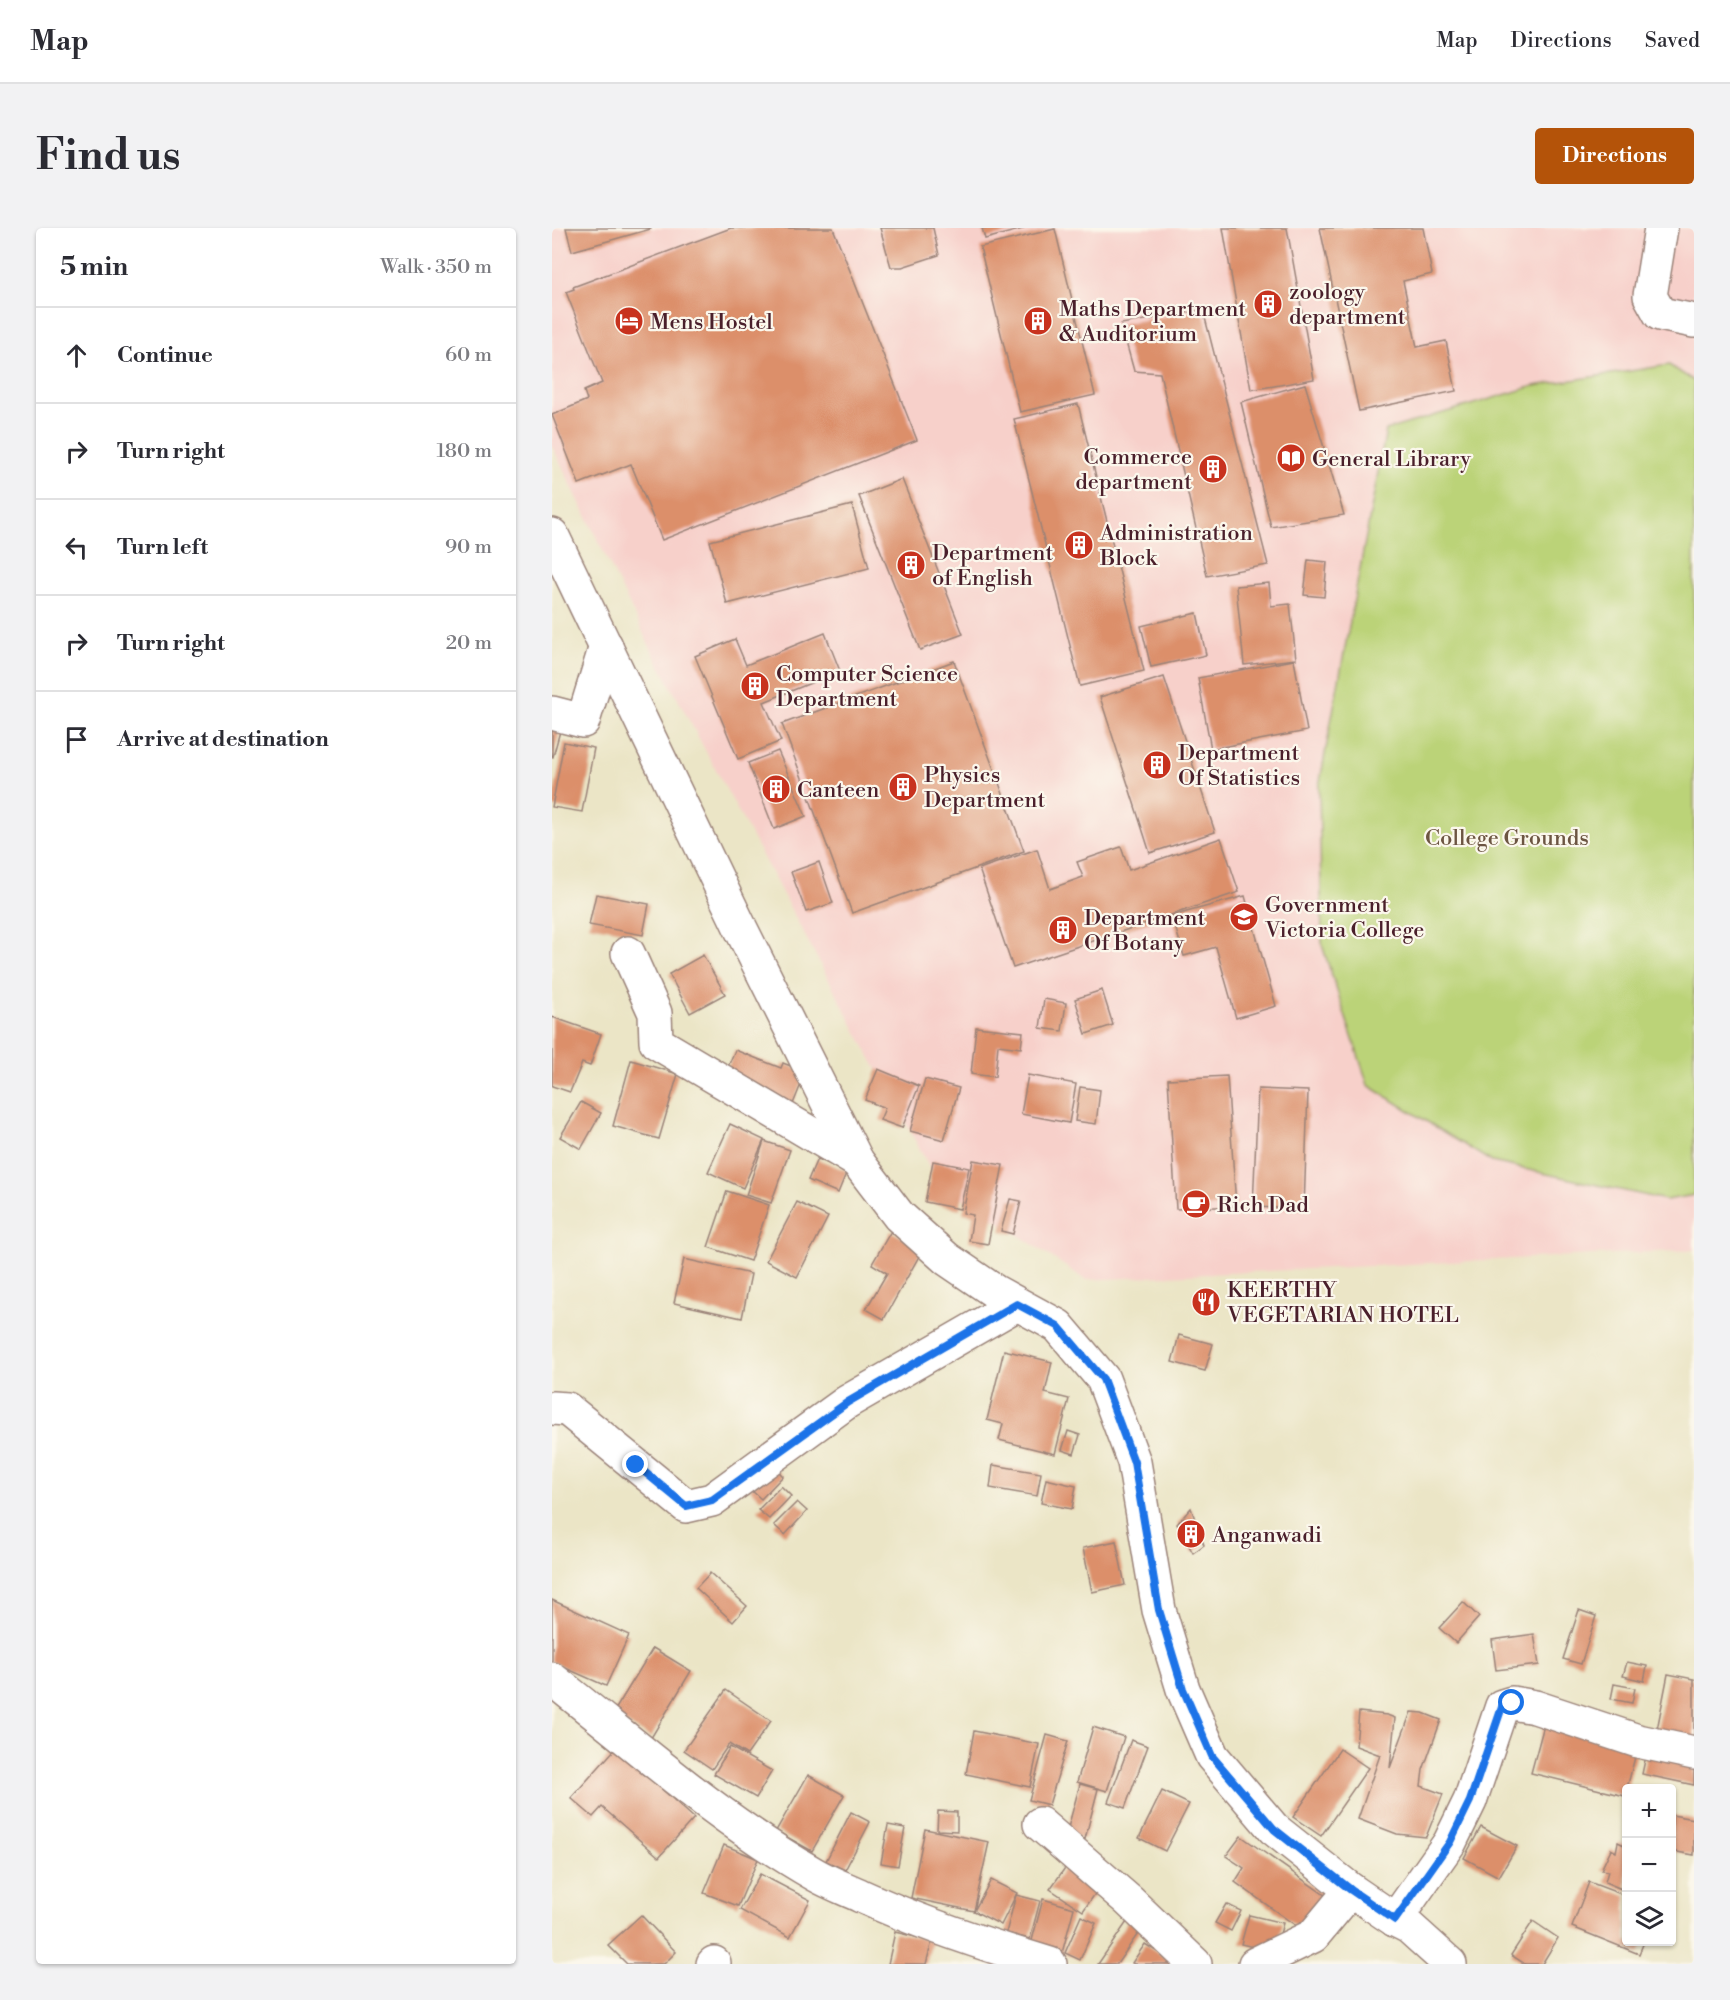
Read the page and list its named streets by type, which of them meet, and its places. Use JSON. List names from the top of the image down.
{
  "parks": ["College Grounds"],
  "places": {
    "building": [
      "zoology department",
      "Maths Department & Auditorium",
      "Commerce department",
      "Administration Block",
      "Department of English",
      "Computer Science Department",
      "Department Of Statistics",
      "Physics Department",
      "Canteen",
      "Department Of Botany",
      "Anganwadi"
    ],
    "hotel": ["Mens Hostel"],
    "library": ["General Library"],
    "school or university": ["Government Victoria College"],
    "cafe": ["Rich Dad"],
    "restaurant": ["KEERTHY VEGETARIAN HOTEL"]
  },
  "page": {
    "header": "Map",
    "nav": ["Map", "Directions", "Saved"],
    "buttons": "Directions",
    "title": "Find us",
    "heading": ["5 min", "Walk · 350 m"],
    "list": [
      ["Continue", "60 m"],
      ["Turn right", "180 m"],
      ["Turn left", "90 m"],
      ["Turn right", "20 m"],
      "Arrive at destination"
    ],
    "map_buttons": ["+", "−"]
  }
}
